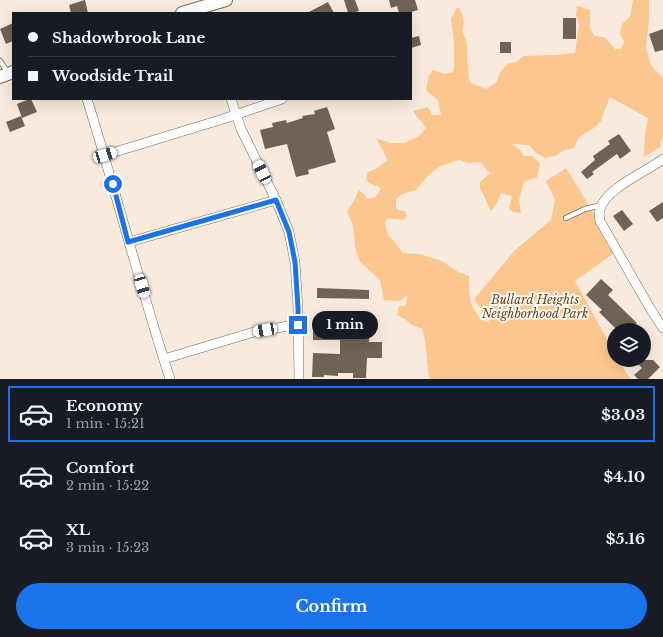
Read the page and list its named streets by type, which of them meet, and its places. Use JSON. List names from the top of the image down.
{
  "parks": ["Bullard Heights Neighborhood Park"],
  "page": {
    "banner": ["Shadowbrook Lane", "Woodside Trail"],
    "bubble": "1 min",
    "list": [
      {
        "name": "Economy",
        "note": "1 min · 15:21",
        "value": "$3.03"
      },
      {
        "name": "Comfort",
        "note": "2 min · 15:22",
        "value": "$4.10"
      },
      {
        "name": "XL",
        "note": "3 min · 15:23",
        "value": "$5.16"
      }
    ],
    "buttons": "Confirm"
  }
}
